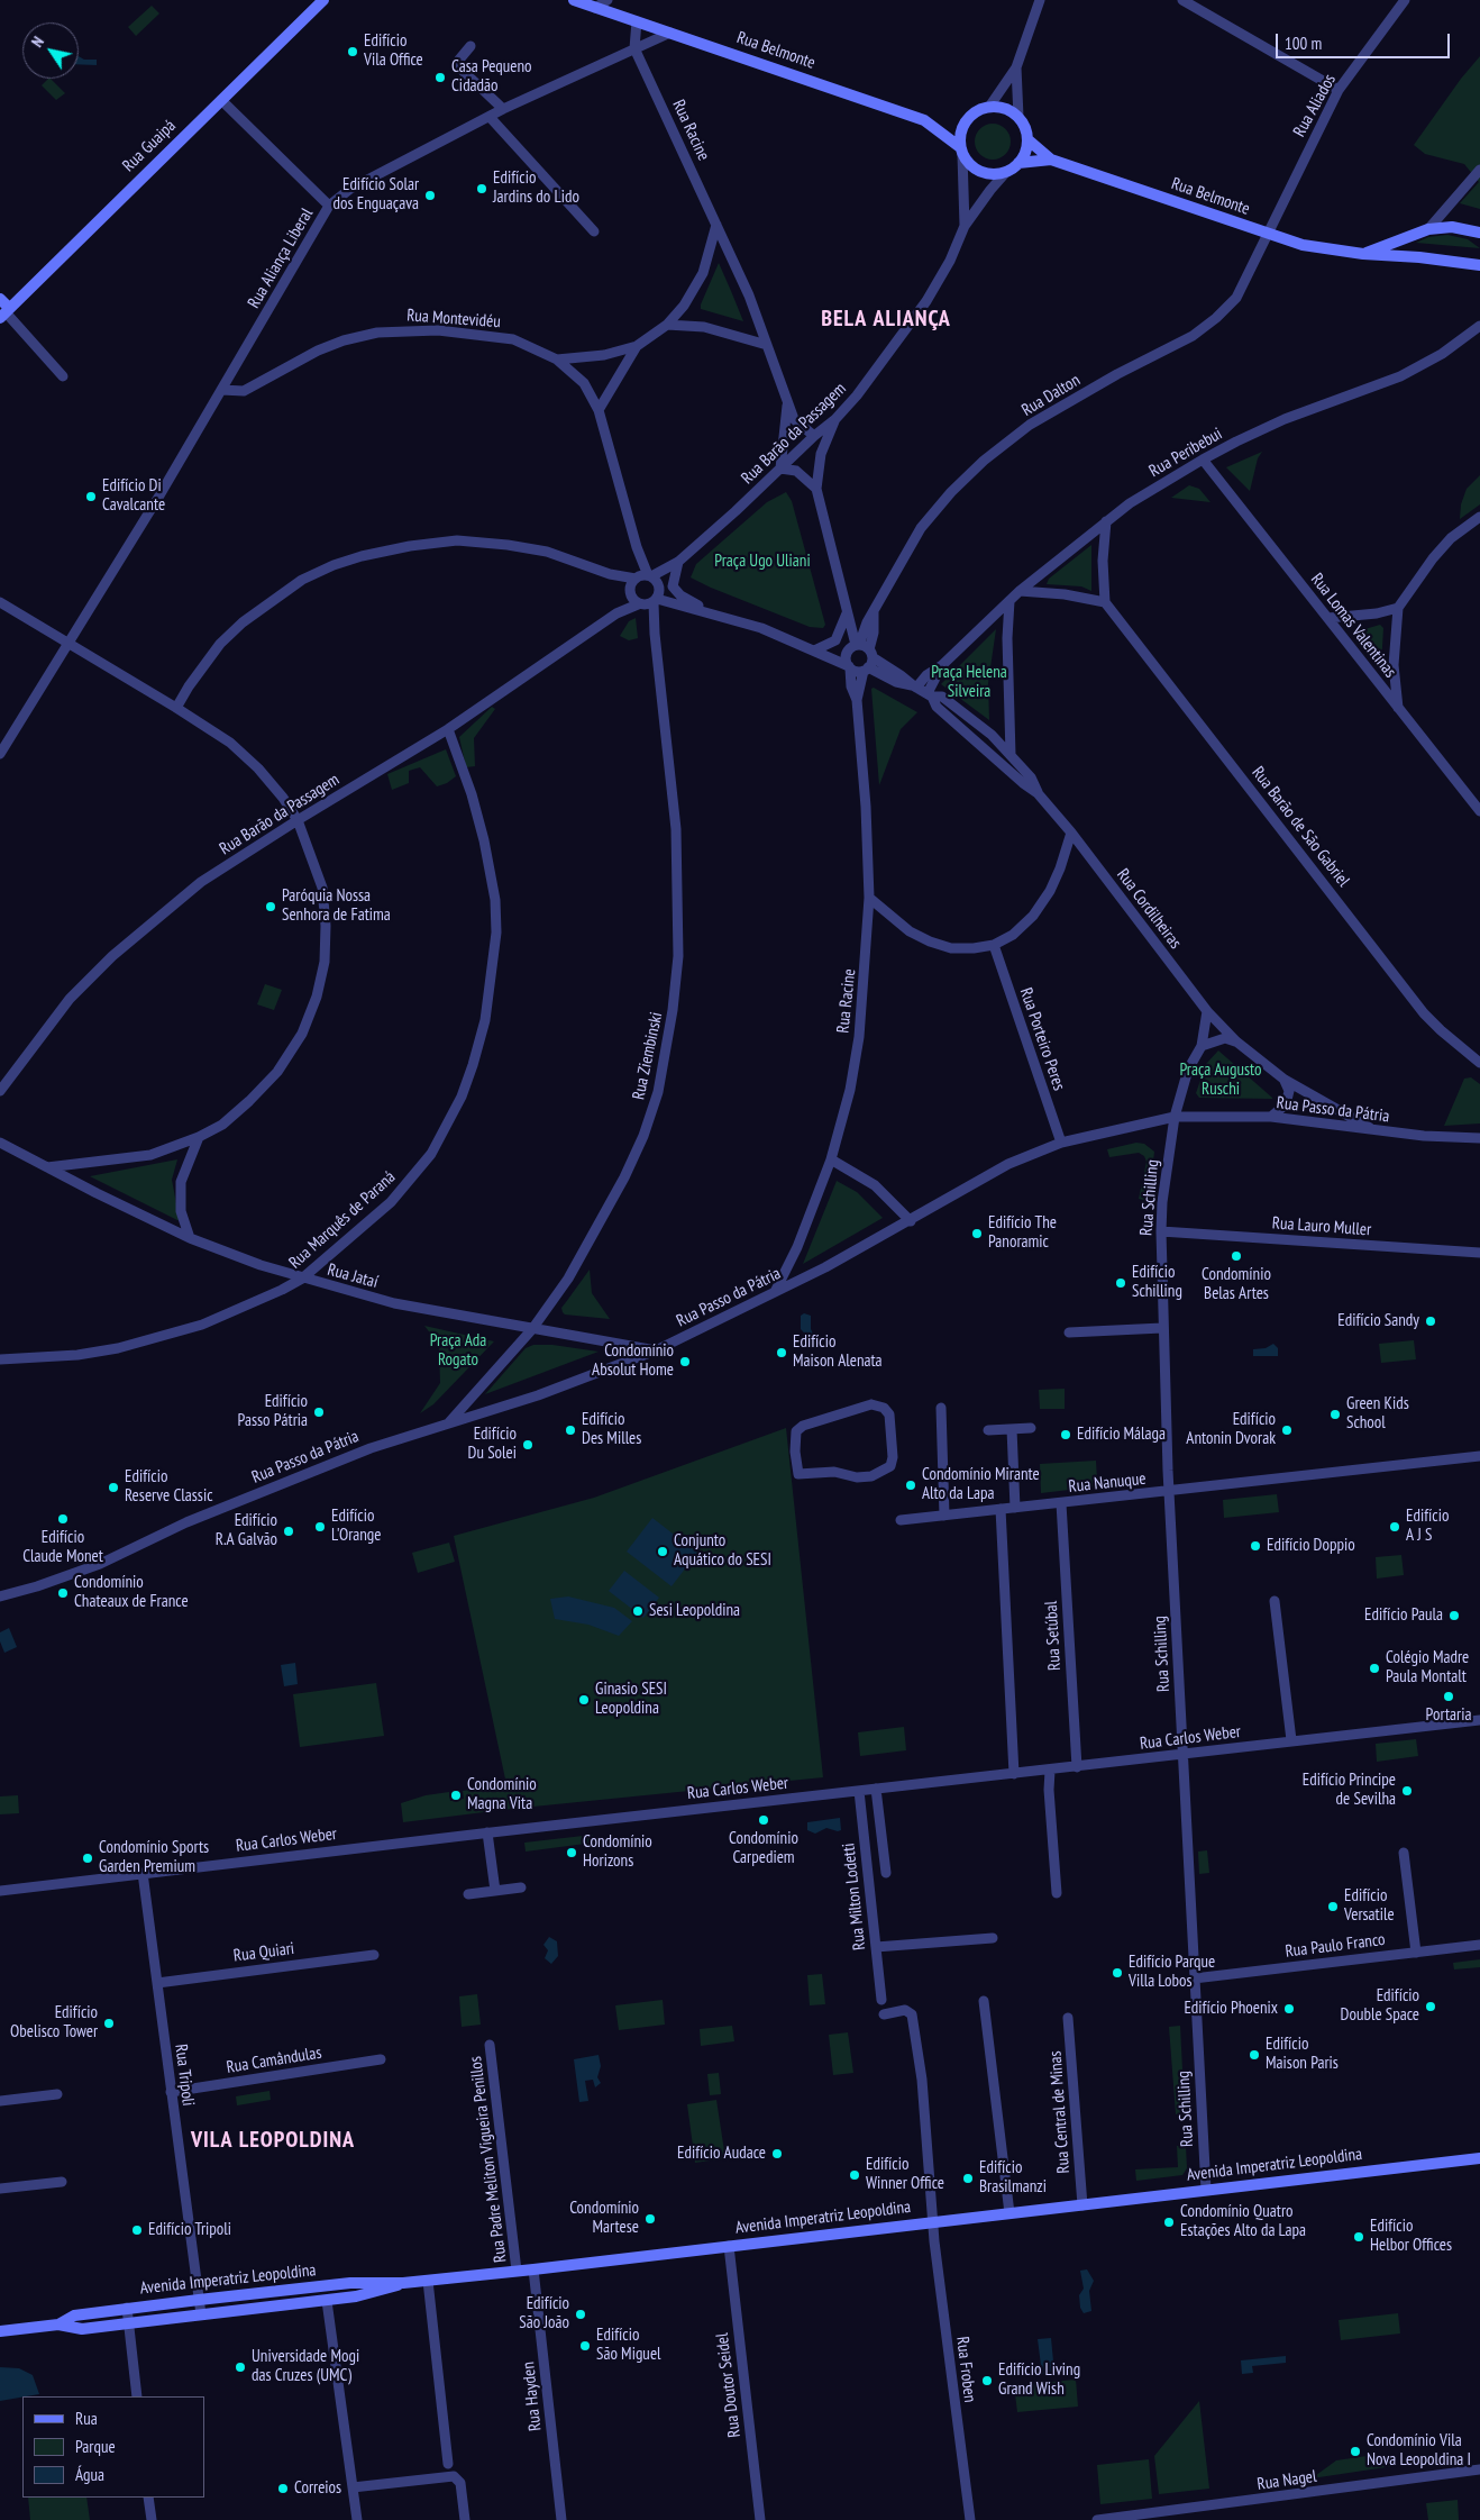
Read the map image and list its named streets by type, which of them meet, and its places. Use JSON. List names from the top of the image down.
{
  "streets": {
    "main road": ["Rua Belmonte", "Rua Guaipá", "Avenida Imperatriz Leopoldina"],
    "street": [
      "Rua Aliados",
      "Rua Racine",
      "Rua Aliança Liberal",
      "Rua Montevidéu",
      "Rua Dalton",
      "Rua Barão da Passagem",
      "Rua Peribebui",
      "Rua Lomas Valentinas",
      "Rua Barão de São Gabriel",
      "Rua Cordilheiras",
      "Rua Porteiro Peres",
      "Rua Ziembinski",
      "Rua Passo da Pátria",
      "Rua Schilling",
      "Rua Marquês de Paraná",
      "Rua Lauro Muller",
      "Rua Jataí",
      "Rua Nanuque",
      "Rua Setúbal",
      "Rua Carlos Weber",
      "Rua Milton Lodetti",
      "Rua Paulo Franco",
      "Rua Quiari",
      "Rua Camândulas",
      "Rua Tripoli",
      "Rua Central de Minas",
      "Rua Padre Meliton Vigueira Penillos",
      "Rua Froben",
      "Rua Doutor Seidel",
      "Rua Hayden",
      "Rua Nagel"
    ]
  },
  "crossings": [
    ["Rua Belmonte", "Rua Aliados"],
    ["Rua Belmonte", "Rua Aliança Liberal"],
    ["Rua Belmonte", "Rua Dalton"],
    ["Rua Belmonte", "Rua Barão da Passagem"],
    ["Rua Aliados", "Rua Dalton"],
    ["Rua Racine", "Rua Aliança Liberal"],
    ["Rua Racine", "Rua Dalton"],
    ["Rua Racine", "Rua Cordilheiras"],
    ["Rua Racine", "Rua Passo da Pátria"],
    ["Rua Aliança Liberal", "Rua Montevidéu"],
    ["Rua Dalton", "Rua Cordilheiras"],
    ["Rua Barão da Passagem", "Rua Ziembinski"],
    ["Rua Barão da Passagem", "Rua Marquês de Paraná"],
    ["Rua Peribebui", "Rua Lomas Valentinas"],
    ["Rua Peribebui", "Rua Cordilheiras"],
    ["Rua Cordilheiras", "Rua Passo da Pátria"],
    ["Rua Porteiro Peres", "Rua Passo da Pátria"],
    ["Rua Ziembinski", "Rua Passo da Pátria"],
    ["Rua Ziembinski", "Rua Jataí"],
    ["Rua Passo da Pátria", "Rua Schilling"],
    ["Rua Passo da Pátria", "Rua Jataí"],
    ["Rua Schilling", "Rua Lauro Muller"],
    ["Rua Schilling", "Rua Nanuque"],
    ["Rua Schilling", "Rua Carlos Weber"],
    ["Rua Schilling", "Rua Paulo Franco"],
    ["Rua Schilling", "Avenida Imperatriz Leopoldina"],
    ["Rua Marquês de Paraná", "Rua Jataí"],
    ["Rua Nanuque", "Rua Setúbal"],
    ["Rua Setúbal", "Rua Carlos Weber"],
    ["Rua Carlos Weber", "Rua Milton Lodetti"],
    ["Rua Carlos Weber", "Rua Tripoli"],
    ["Rua Quiari", "Rua Tripoli"],
    ["Rua Camândulas", "Rua Tripoli"],
    ["Rua Tripoli", "Avenida Imperatriz Leopoldina"],
    ["Rua Central de Minas", "Avenida Imperatriz Leopoldina"],
    ["Rua Padre Meliton Vigueira Penillos", "Avenida Imperatriz Leopoldina"],
    ["Avenida Imperatriz Leopoldina", "Rua Froben"],
    ["Avenida Imperatriz Leopoldina", "Rua Doutor Seidel"],
    ["Avenida Imperatriz Leopoldina", "Rua Hayden"]
  ],
  "districts": ["BELA ALIANÇA", "VILA LEOPOLDINA"],
  "parks": [
    "Praça Ugo Uliani",
    "Praça Helena Silveira",
    "Praça Augusto Ruschi",
    "Praça Ada Rogato"
  ],
  "places": [
    "Edifício Vila Office",
    "Casa Pequeno Cidadão",
    "Edifício Jardins do Lido",
    "Edifício Solar dos Enguaçava",
    "Edifício Di Cavalcante",
    "Paróquia Nossa Senhora de Fatima",
    "Edifício The Panoramic",
    "Condomínio Belas Artes",
    "Edifício Schilling",
    "Edifício Sandy",
    "Edifício Maison Alenata",
    "Condomínio Absolut Home",
    "Edifício Passo Pátria",
    "Green Kids School",
    "Edifício Des Milles",
    "Edifício Antonin Dvorak",
    "Edifício Málaga",
    "Edifício Du Solei",
    "Condomínio Mirante Alto da Lapa",
    "Edifício Reserve Classic",
    "Edifício Claude Monet",
    "Edifício L'Orange",
    "Edifício A J S",
    "Edifício R.A Galvão",
    "Edifício Doppio",
    "Conjunto Aquático do SESI",
    "Condomínio Chateaux de France",
    "Sesi Leopoldina",
    "Edifício Paula",
    "Colégio Madre Paula Montalt",
    "Portaria",
    "Ginasio SESI Leopoldina",
    "Edifício Principe de Sevilha",
    "Condomínio Magna Vita",
    "Condomínio Carpediem",
    "Condomínio Horizons",
    "Condomínio Sports Garden Premium",
    "Edifício Versatile",
    "Edifício Parque Villa Lobos",
    "Edifício Double Space",
    "Edifício Phoenix",
    "Edifício Obelisco Tower",
    "Edifício Maison Paris",
    "Edifício Audace",
    "Edifício Winner Office",
    "Edifício Brasilmanzi",
    "Condomínio Martese",
    "Condomínio Quatro Estações Alto da Lapa",
    "Edifício Tripoli",
    "Edifício Helbor Offices",
    "Edifício São João",
    "Edifício São Miguel",
    "Universidade Mogi das Cruzes (UMC)",
    "Edifício Living Grand Wish",
    "Condomínio Vila Nova Leopoldina I",
    "Correios"
  ],
  "legend": ["Rua", "Parque", "Água"],
  "scale_bar": "100 m",
  "north": "top left"
}
